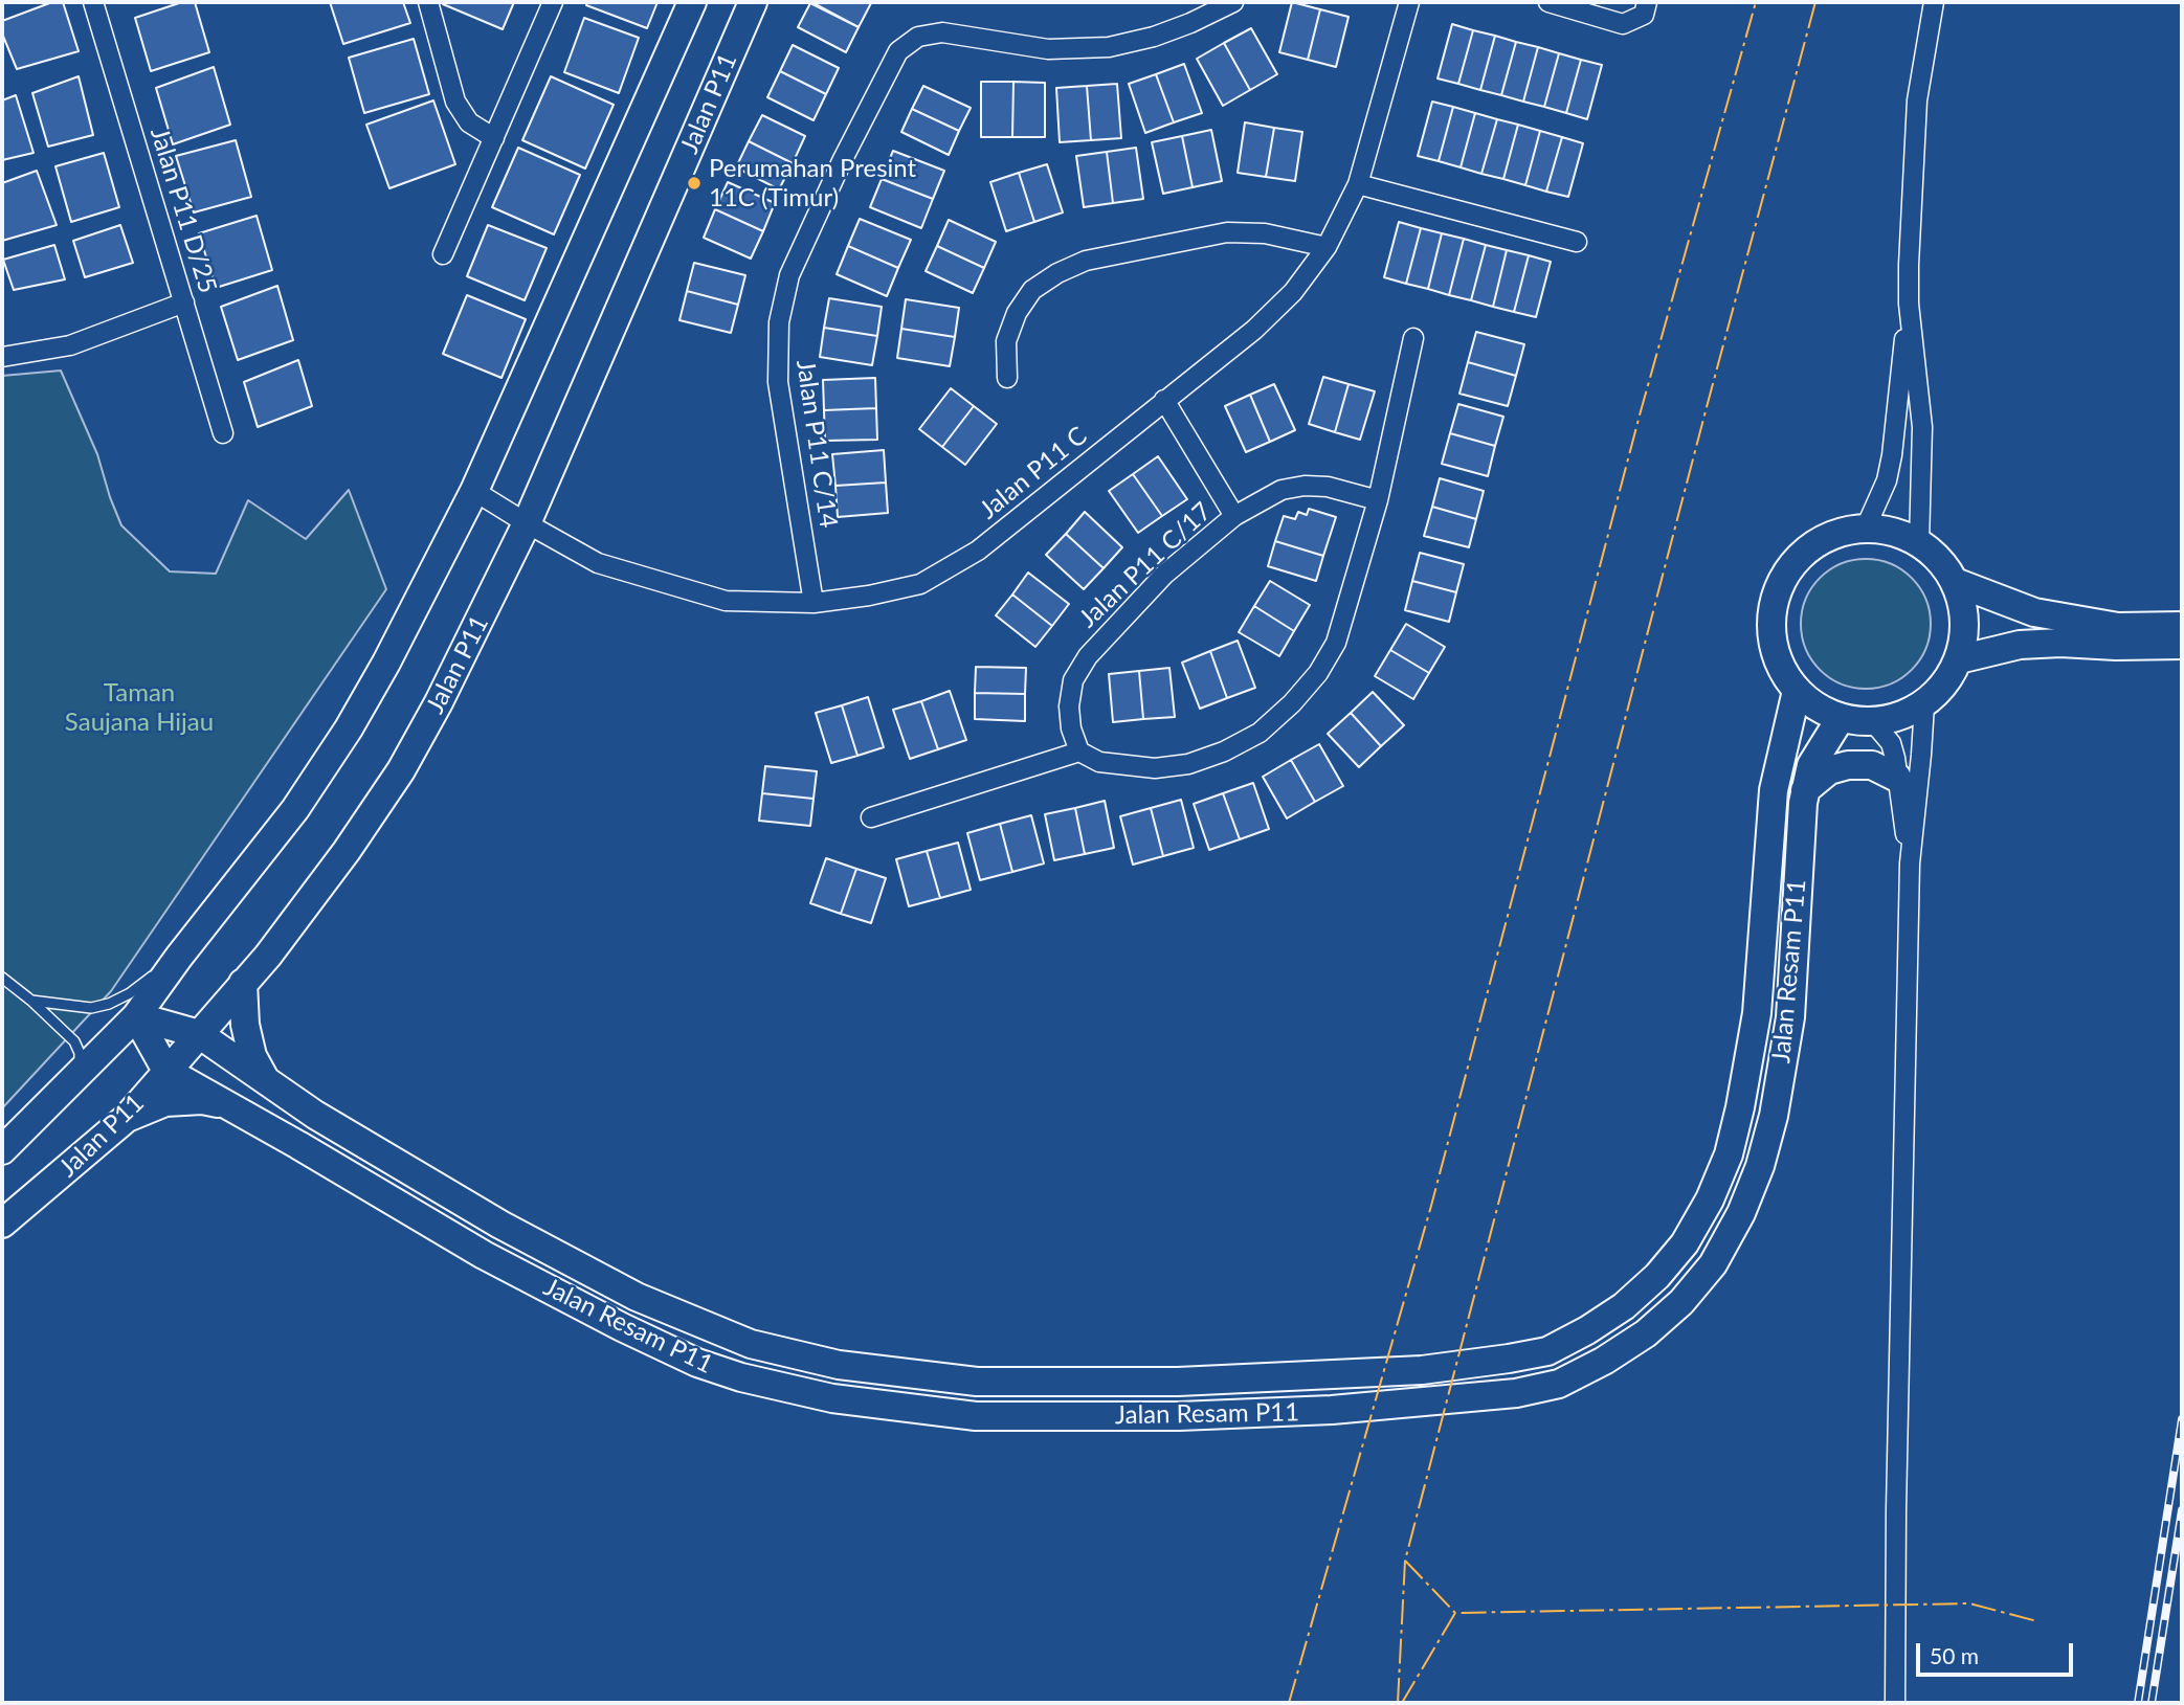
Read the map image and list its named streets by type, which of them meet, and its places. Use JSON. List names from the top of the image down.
{
  "streets": {
    "main road": ["Jalan P11", "Jalan Resam P11"],
    "street": [
      "Jalan P11 D/25",
      "Jalan P11 C/14",
      "Jalan P11 C",
      "Jalan P11 C/17"
    ]
  },
  "crossings": [
    ["Jalan P11", "Jalan P11 C"],
    ["Jalan P11", "Jalan Resam P11"],
    ["Jalan P11 C/14", "Jalan P11 C"]
  ],
  "parks": ["Taman Saujana Hijau"],
  "places": ["Perumahan Presint 11C (Timur)"],
  "scale_bar": "50 m"
}
